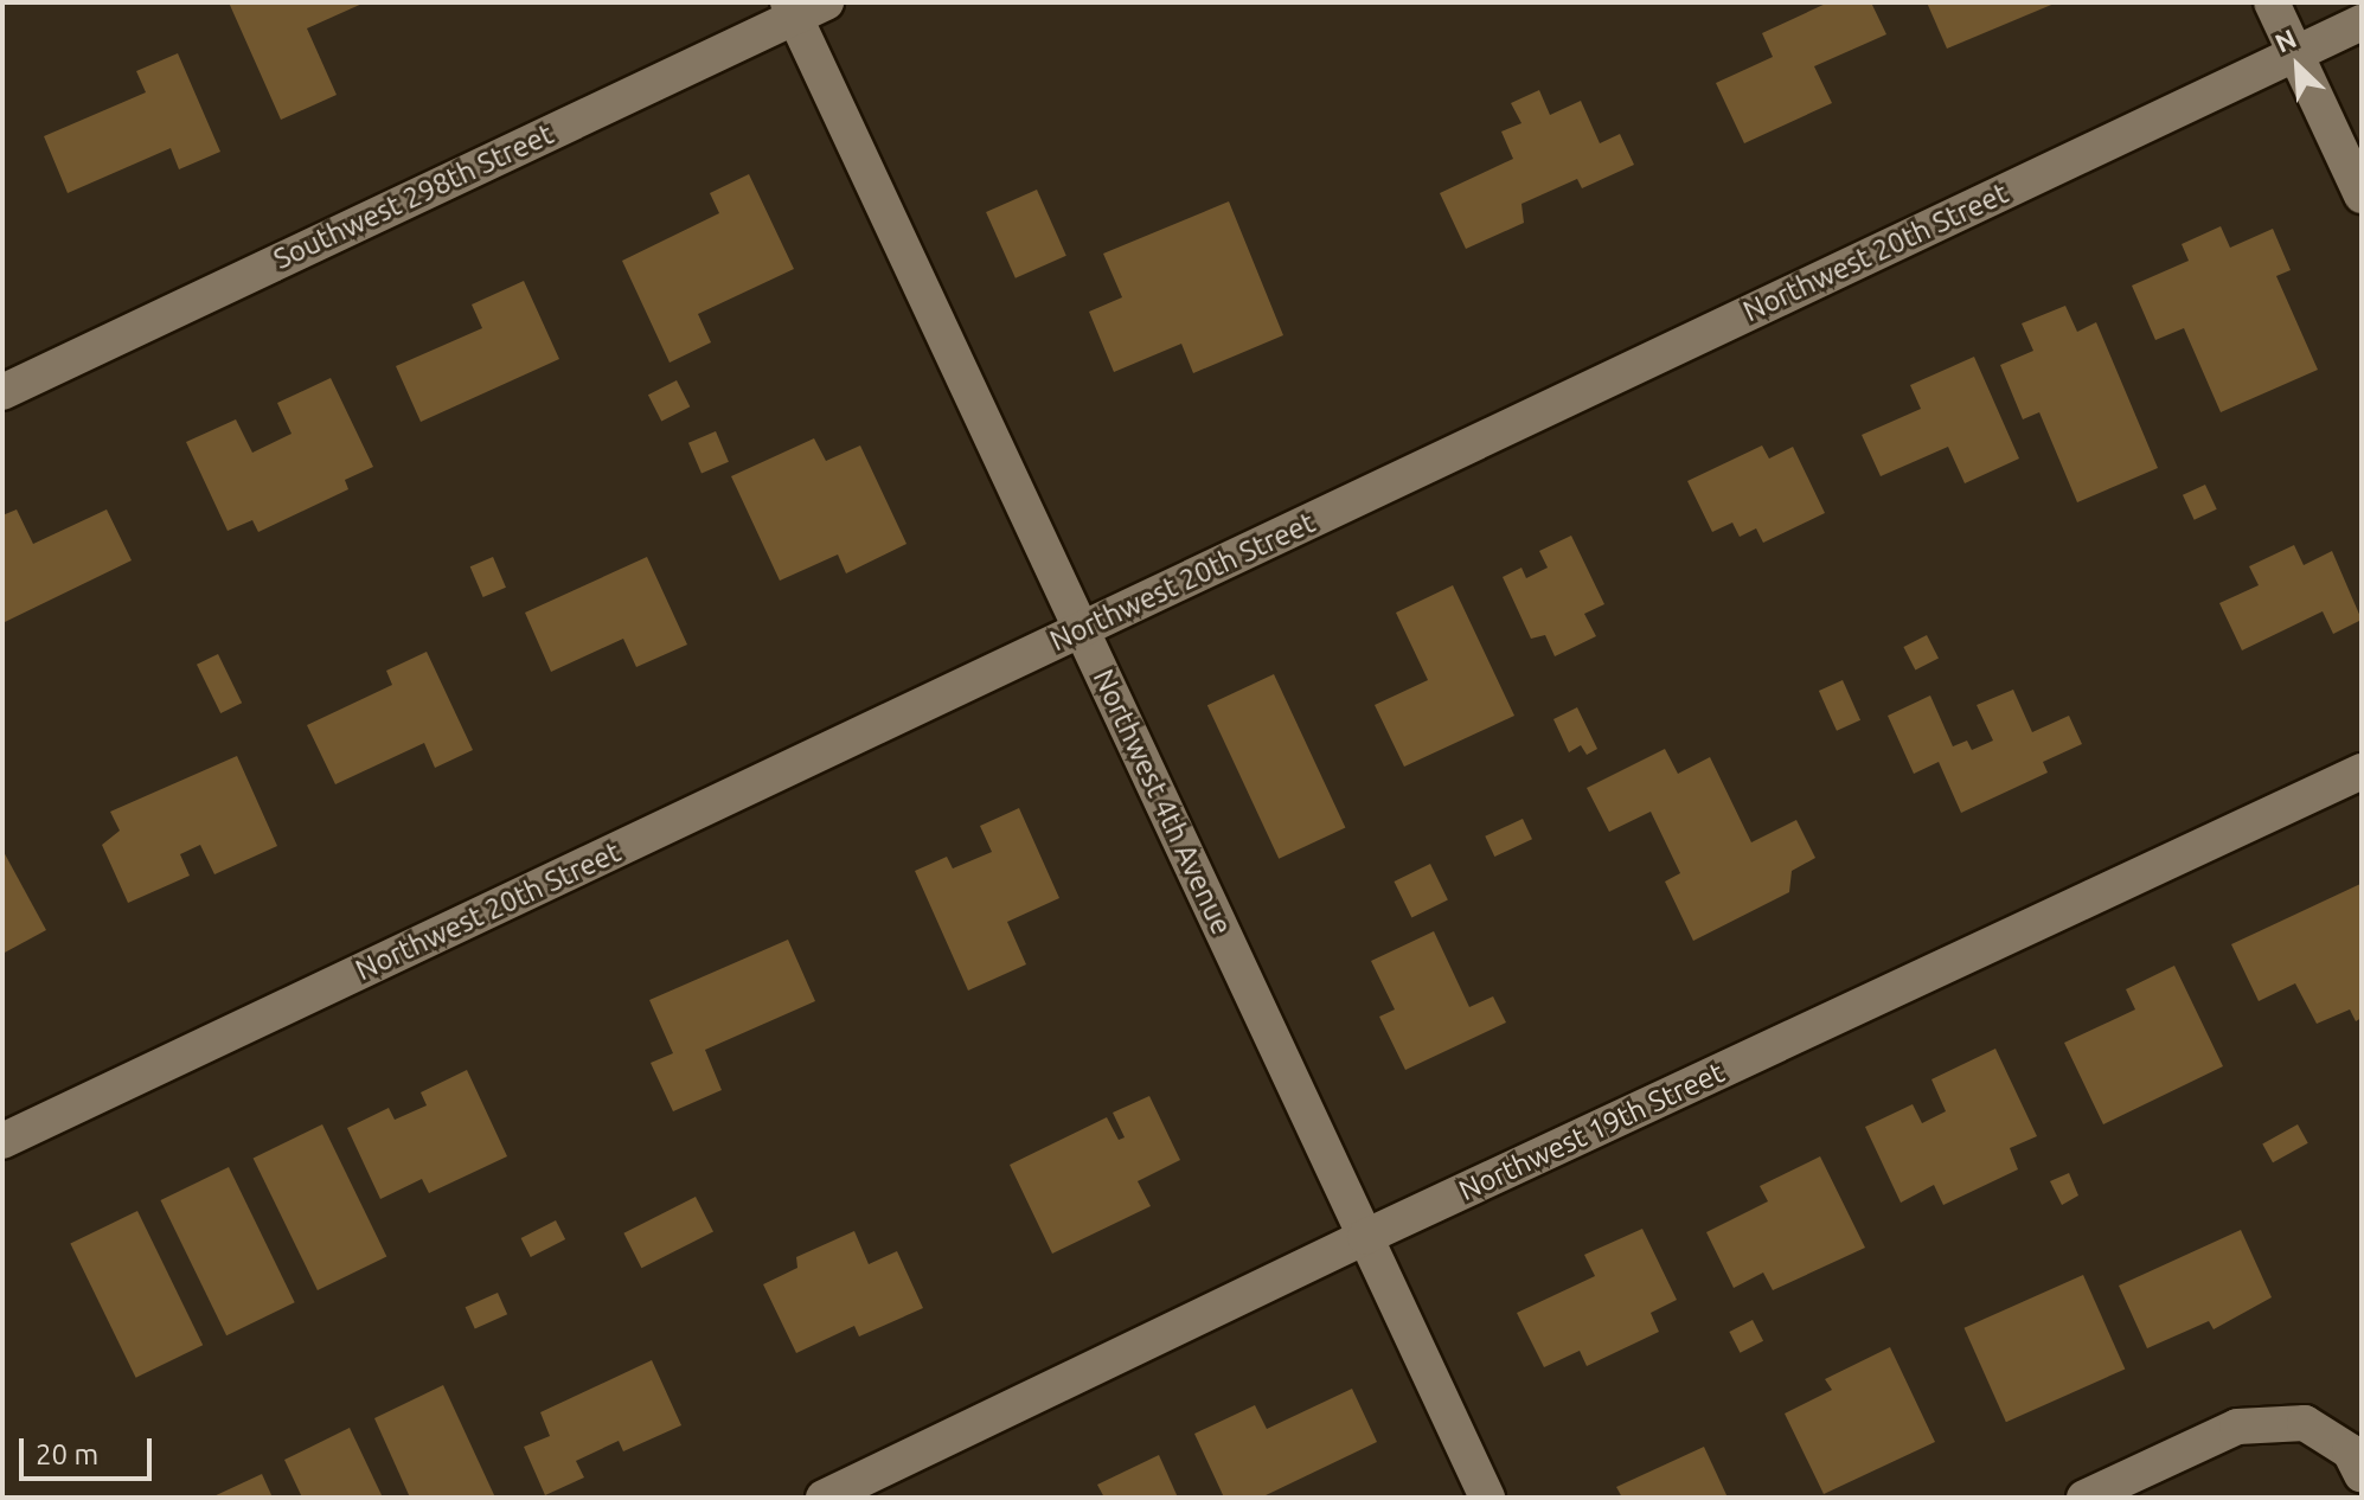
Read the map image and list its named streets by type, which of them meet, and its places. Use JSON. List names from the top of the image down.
{
  "streets": {
    "street": [
      "Southwest 298th Street",
      "Northwest 20th Street",
      "Northwest 4th Avenue",
      "Northwest 19th Street"
    ]
  },
  "crossings": [
    ["Southwest 298th Street", "Northwest 4th Avenue"],
    ["Northwest 20th Street", "Northwest 4th Avenue"],
    ["Northwest 4th Avenue", "Northwest 19th Street"]
  ],
  "scale_bar": "20 m",
  "north": "top left"
}
